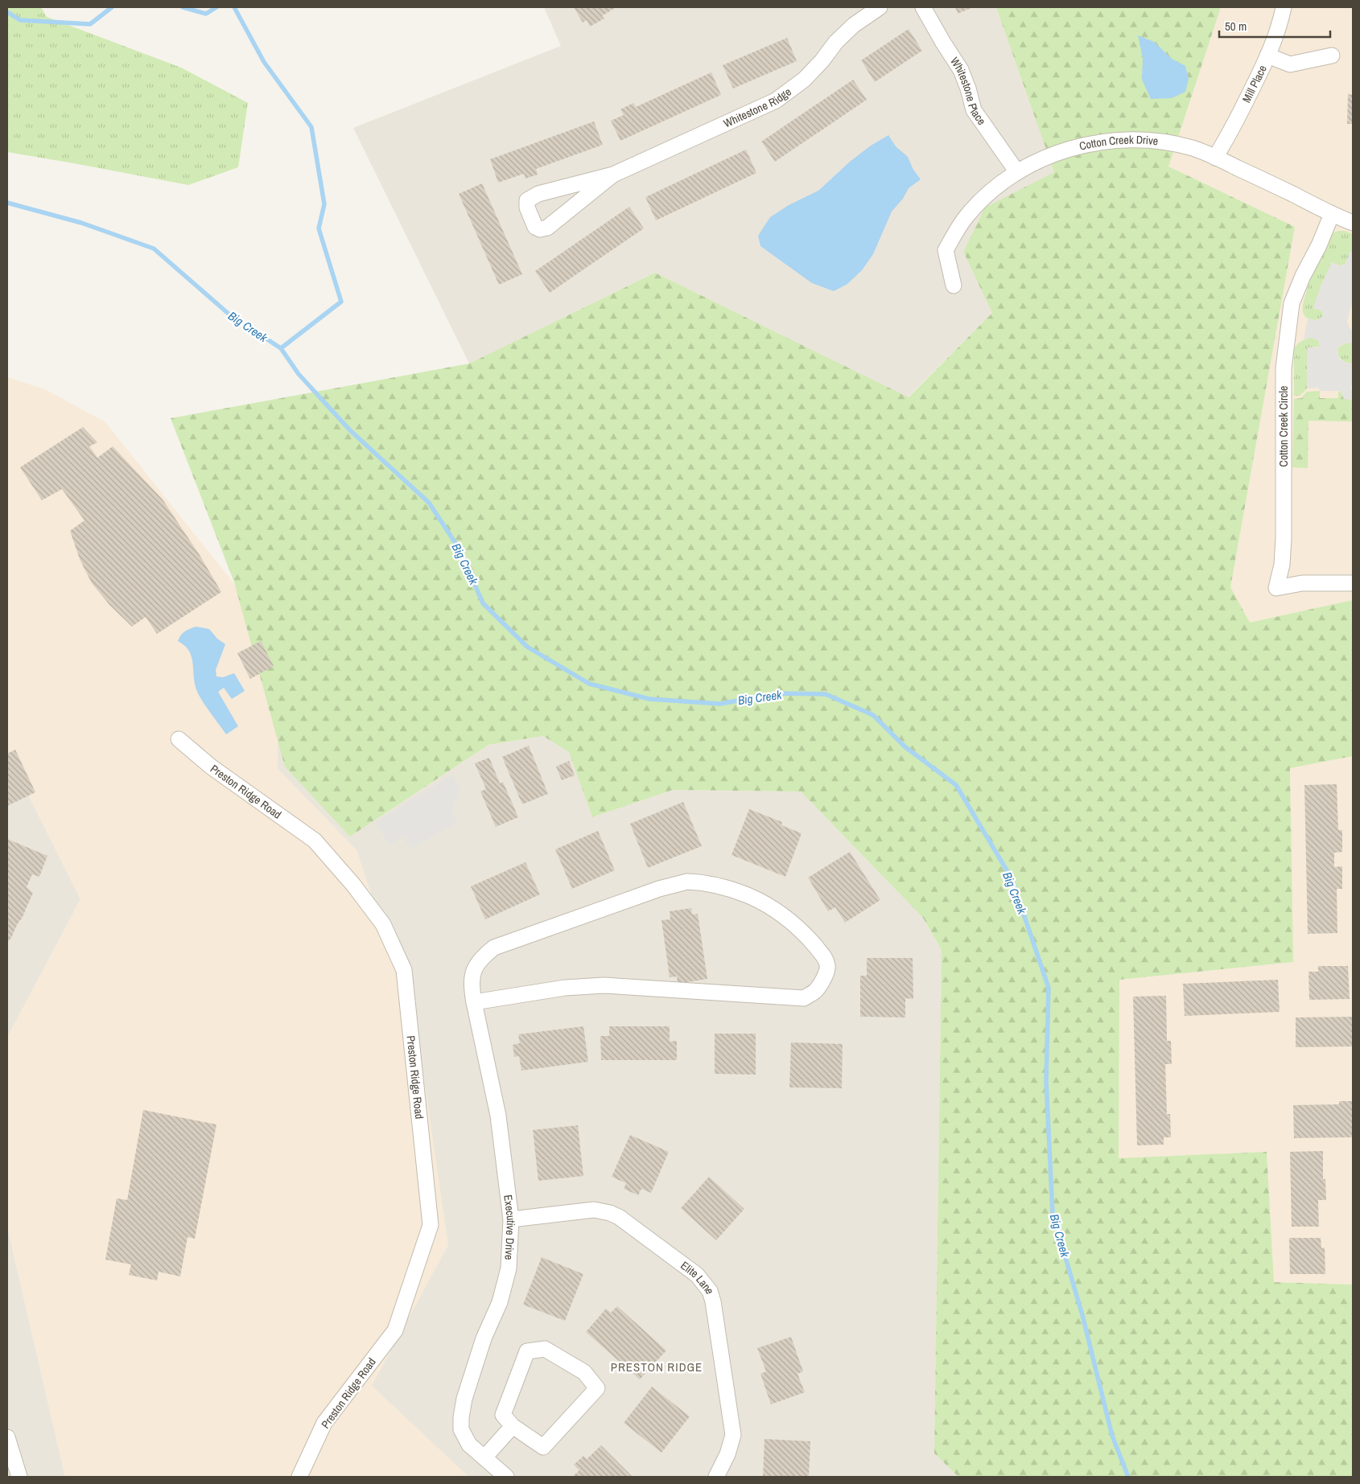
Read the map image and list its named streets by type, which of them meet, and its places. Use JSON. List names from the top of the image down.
{
  "streets": {
    "street": [
      "Mill Place",
      "Whitestone Place",
      "Whitestone Ridge",
      "Cotton Creek Drive",
      "Cotton Creek Circle",
      "Preston Ridge Road",
      "Executive Drive",
      "Elite Lane"
    ]
  },
  "crossings": [
    ["Mill Place", "Cotton Creek Drive"],
    ["Whitestone Place", "Cotton Creek Drive"],
    ["Cotton Creek Drive", "Cotton Creek Circle"],
    ["Executive Drive", "Elite Lane"]
  ],
  "districts": ["PRESTON RIDGE"],
  "water": ["Big Creek"],
  "scale_bar": "50 m"
}
